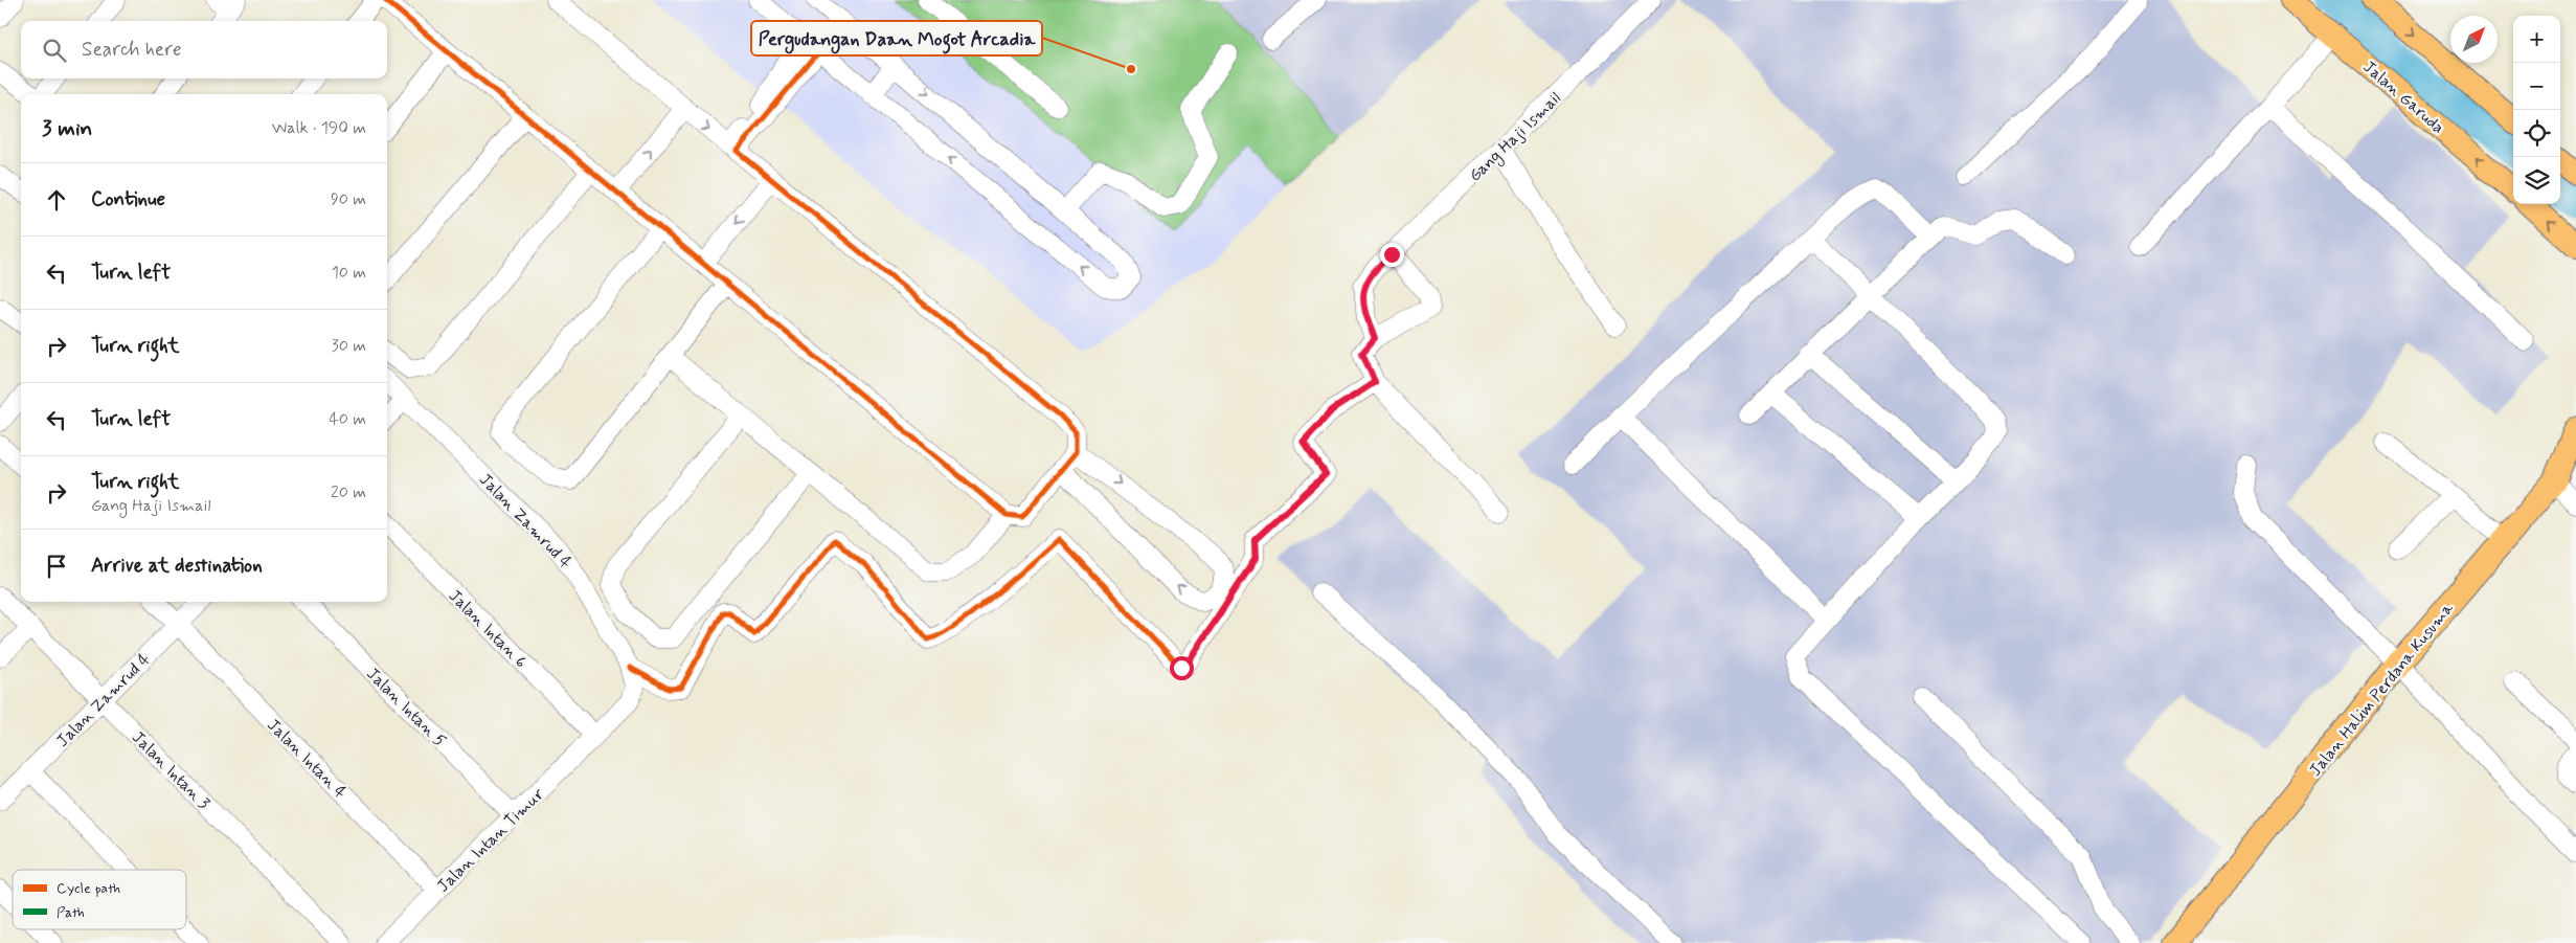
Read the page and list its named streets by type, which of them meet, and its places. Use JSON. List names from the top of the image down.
{
  "streets": {
    "main road": ["Jalan Garuda", "Jalan Halim Perdana Kusuma"],
    "street": [
      "Gang Haji Ismail",
      "Jalan Zamrud 4",
      "Jalan Intan 6",
      "Jalan Intan 5",
      "Jalan Intan 4",
      "Jalan Intan 3",
      "Jalan Intan Timur"
    ]
  },
  "crossings": [
    ["Jalan Zamrud 4", "Jalan Intan 6"],
    ["Jalan Zamrud 4", "Jalan Intan 4"],
    ["Jalan Zamrud 4", "Jalan Intan 3"],
    ["Jalan Zamrud 4", "Jalan Intan Timur"],
    ["Jalan Intan 6", "Jalan Intan Timur"],
    ["Jalan Intan 5", "Jalan Intan Timur"],
    ["Jalan Intan 4", "Jalan Intan Timur"]
  ],
  "places": ["Pergudangan Daan Mogot Arcadia"],
  "legend": ["Cycle path", "Path"],
  "north": "top right",
  "page": {
    "map_buttons": ["+", "−"],
    "search": "Search here",
    "heading": ["3 min", "Walk · 190 m"],
    "list": [
      ["Continue", "90 m"],
      ["Turn left", "10 m"],
      ["Turn right", "30 m"],
      ["Turn left", "40 m"],
      ["Turn right", "Gang Haji Ismail", "20 m"],
      "Arrive at destination"
    ]
  }
}
